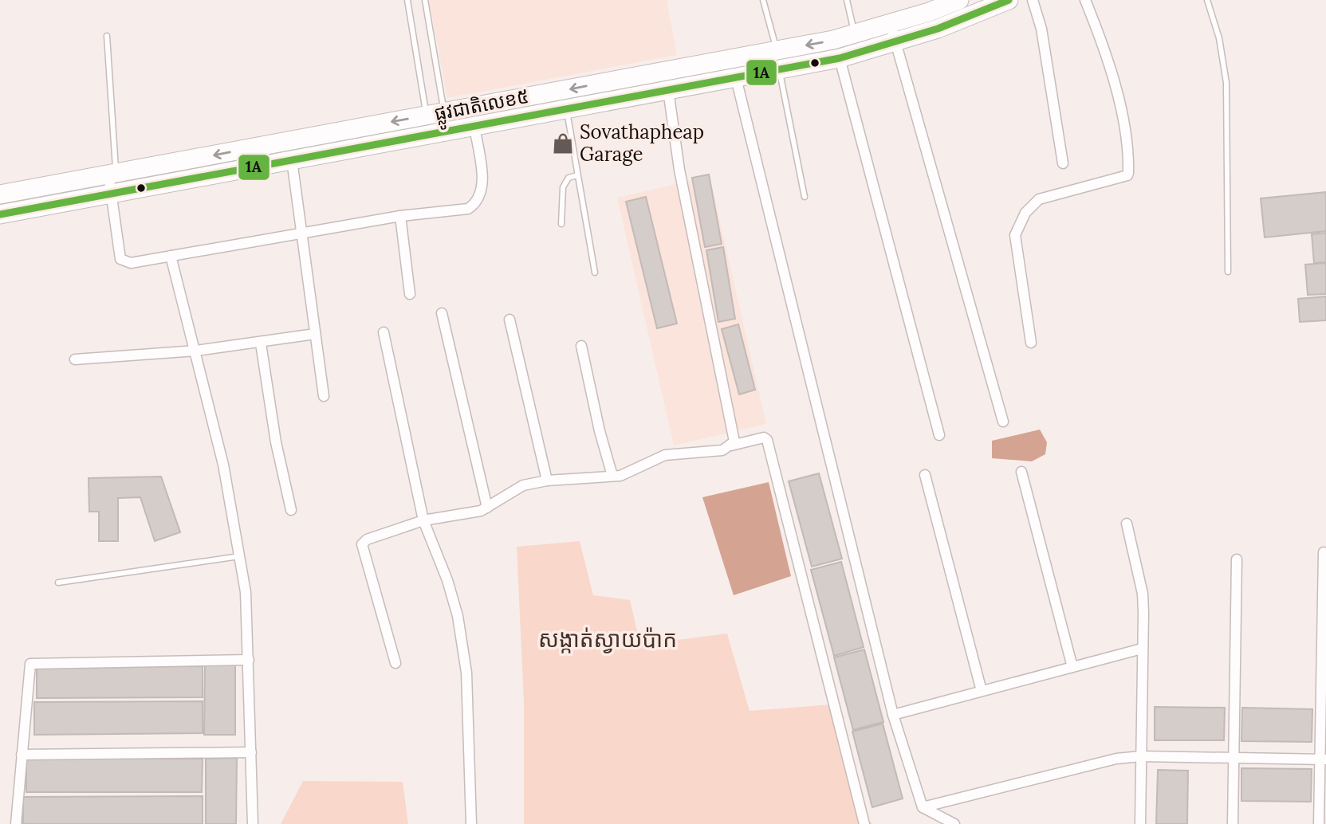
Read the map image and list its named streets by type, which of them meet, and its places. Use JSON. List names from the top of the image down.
{
  "streets": {
    "highway": ["ផ្លូវជាតិលេខ៥"]
  },
  "districts": ["សង្កាត់ស្វាយប៉ាក"],
  "places": {
    "shop": ["Sovathapheap Garage"]
  },
  "lines": ["transit line 1A"]
}
